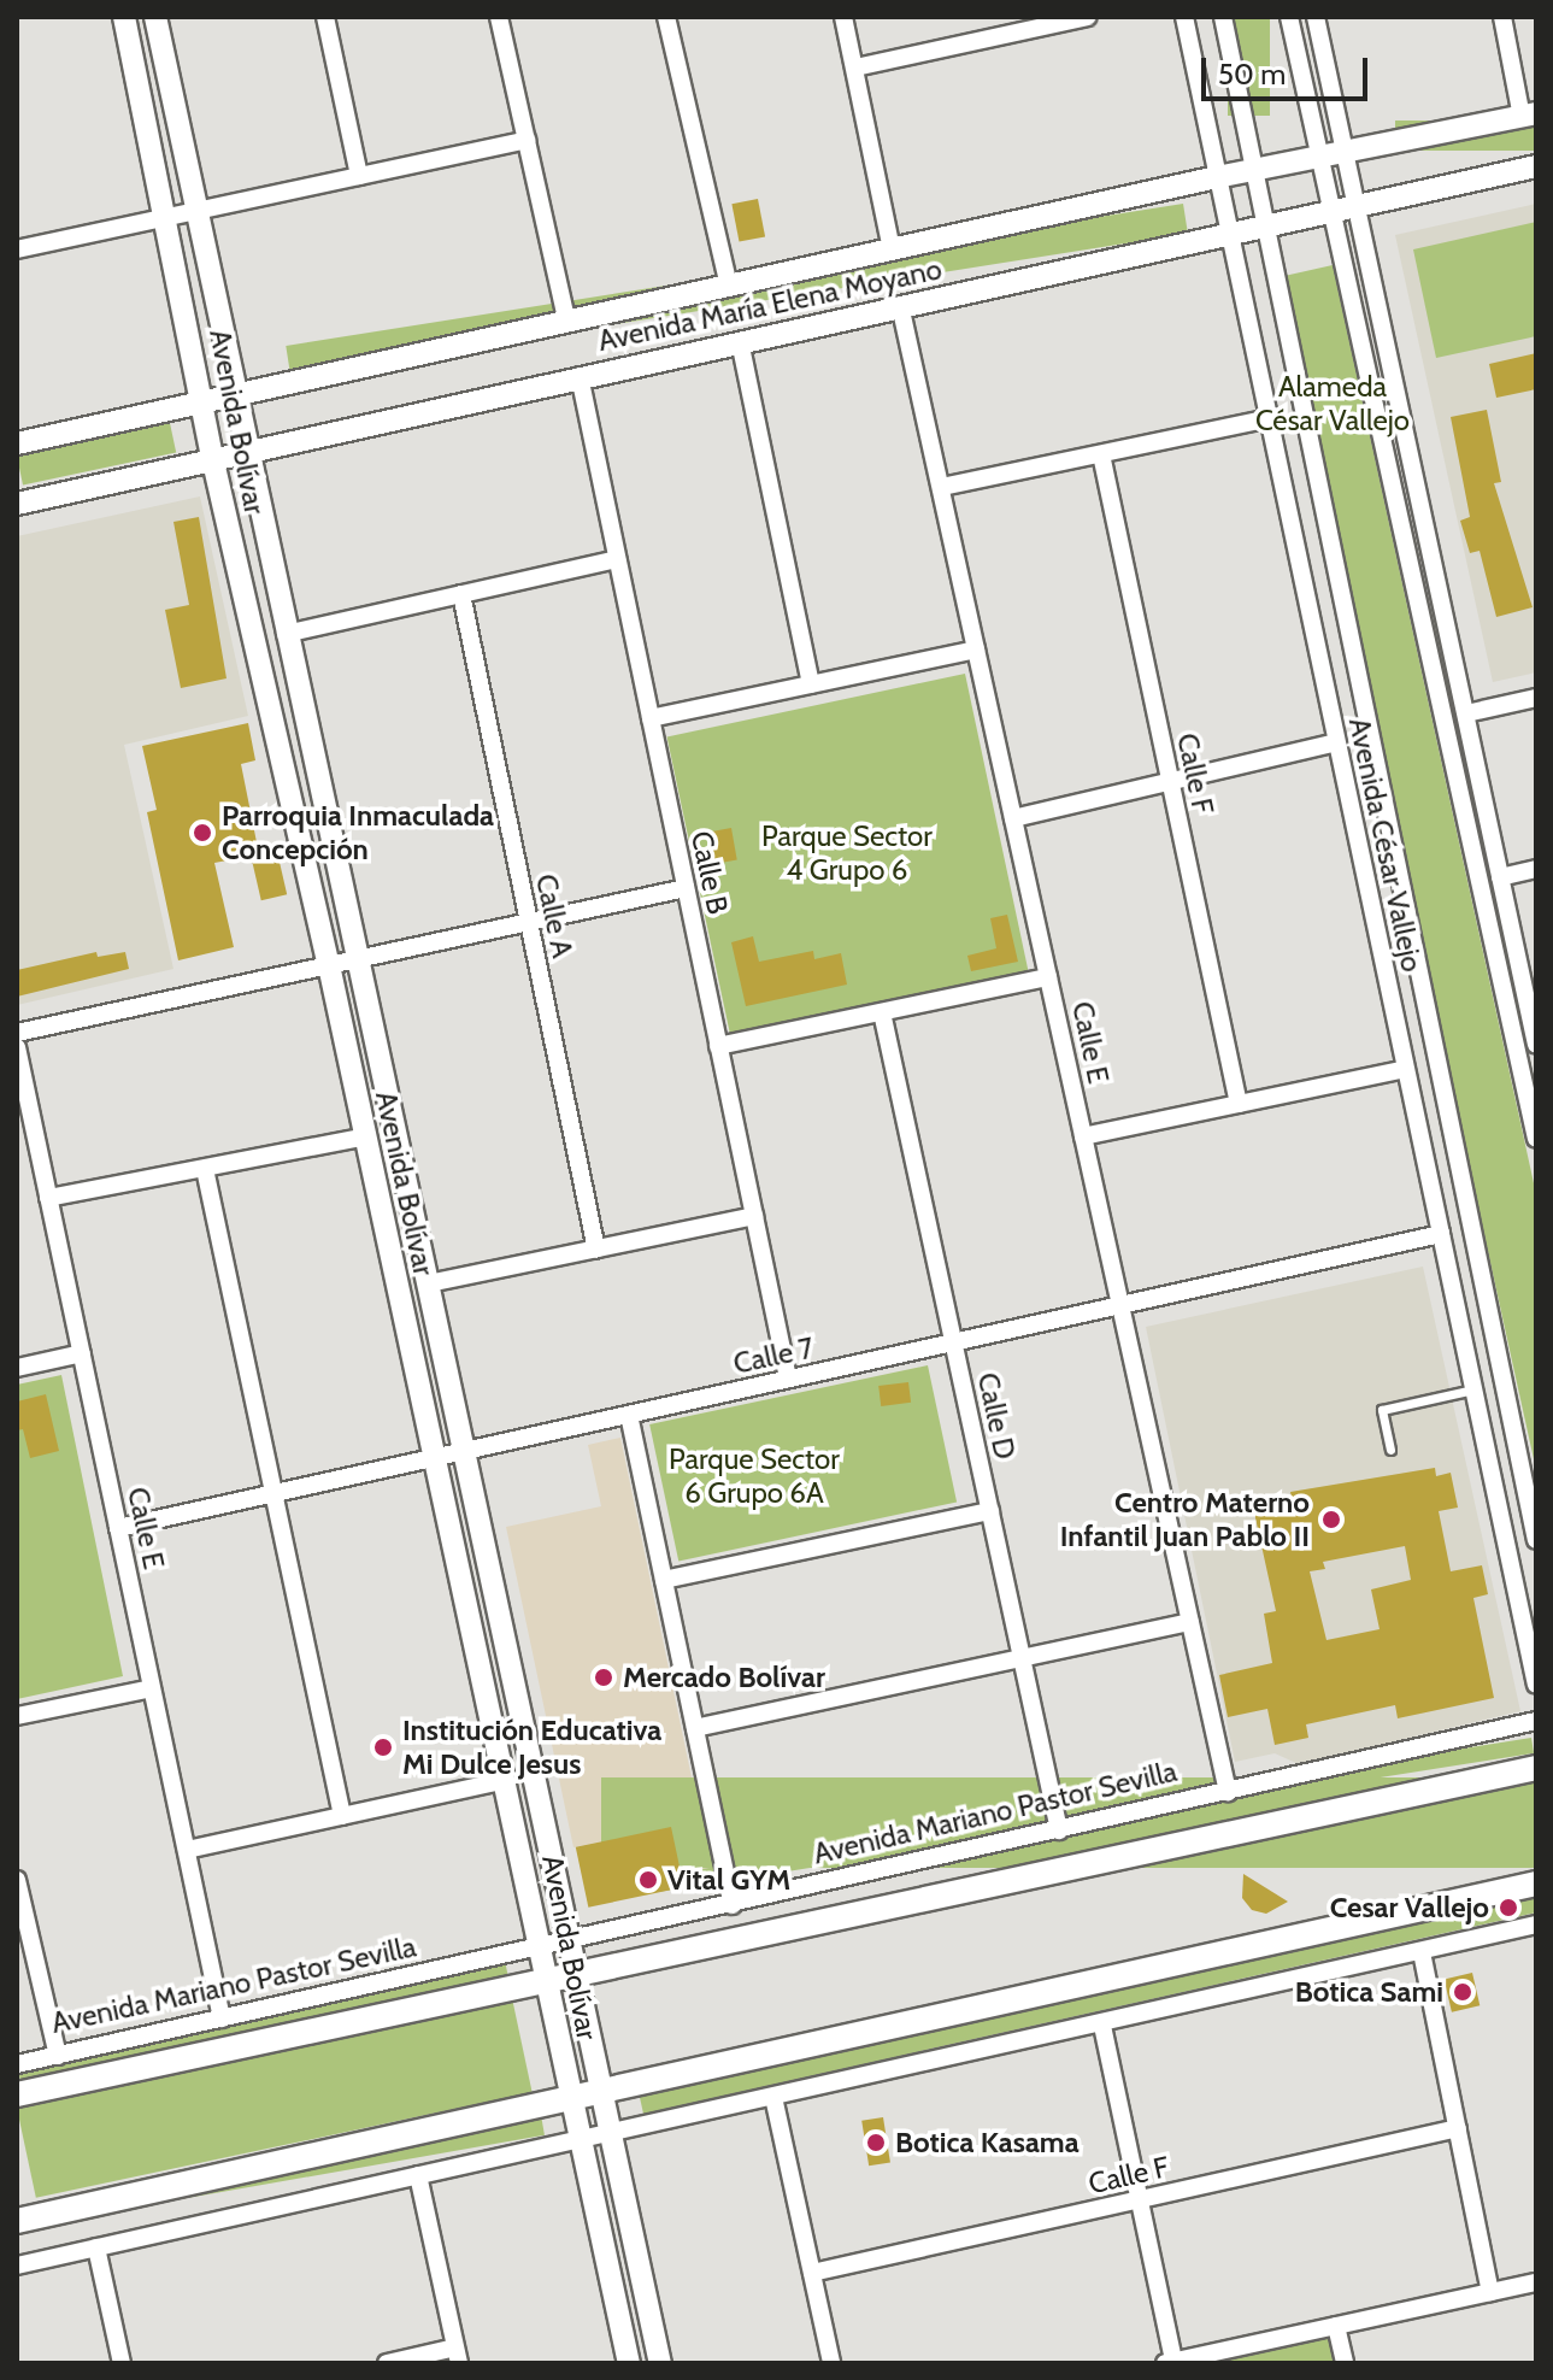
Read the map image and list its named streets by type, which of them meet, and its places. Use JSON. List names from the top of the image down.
{
  "streets": {
    "street": [
      "Avenida María Elena Moyano",
      "Avenida Bolívar",
      "Calle F",
      "Avenida César Vallejo",
      "Calle B",
      "Calle A",
      "Calle E",
      "Calle 7",
      "Calle D",
      "Avenida Mariano Pastor Sevilla"
    ]
  },
  "crossings": [
    ["Avenida María Elena Moyano", "Avenida Bolívar"],
    ["Avenida María Elena Moyano", "Avenida César Vallejo"],
    ["Avenida María Elena Moyano", "Calle B"],
    ["Avenida María Elena Moyano", "Calle E"],
    ["Avenida Bolívar", "Calle 7"],
    ["Avenida Bolívar", "Avenida Mariano Pastor Sevilla"],
    ["Avenida César Vallejo", "Calle 7"],
    ["Calle B", "Calle 7"],
    ["Calle E", "Calle 7"],
    ["Calle E", "Avenida Mariano Pastor Sevilla"],
    ["Calle 7", "Calle D"],
    ["Calle D", "Avenida Mariano Pastor Sevilla"]
  ],
  "parks": ["Alameda César Vallejo", "Parque Sector 4 Grupo 6", "Parque Sector 6 Grupo 6A"],
  "places": [
    "Parroquia Inmaculada Concepción",
    "Centro Materno Infantil Juan Pablo II",
    "Mercado Bolívar",
    "Institución Educativa Mi Dulce Jesus",
    "Vital GYM",
    "Cesar Vallejo",
    "Botica Sami",
    "Botica Kasama"
  ],
  "scale_bar": "50 m"
}
